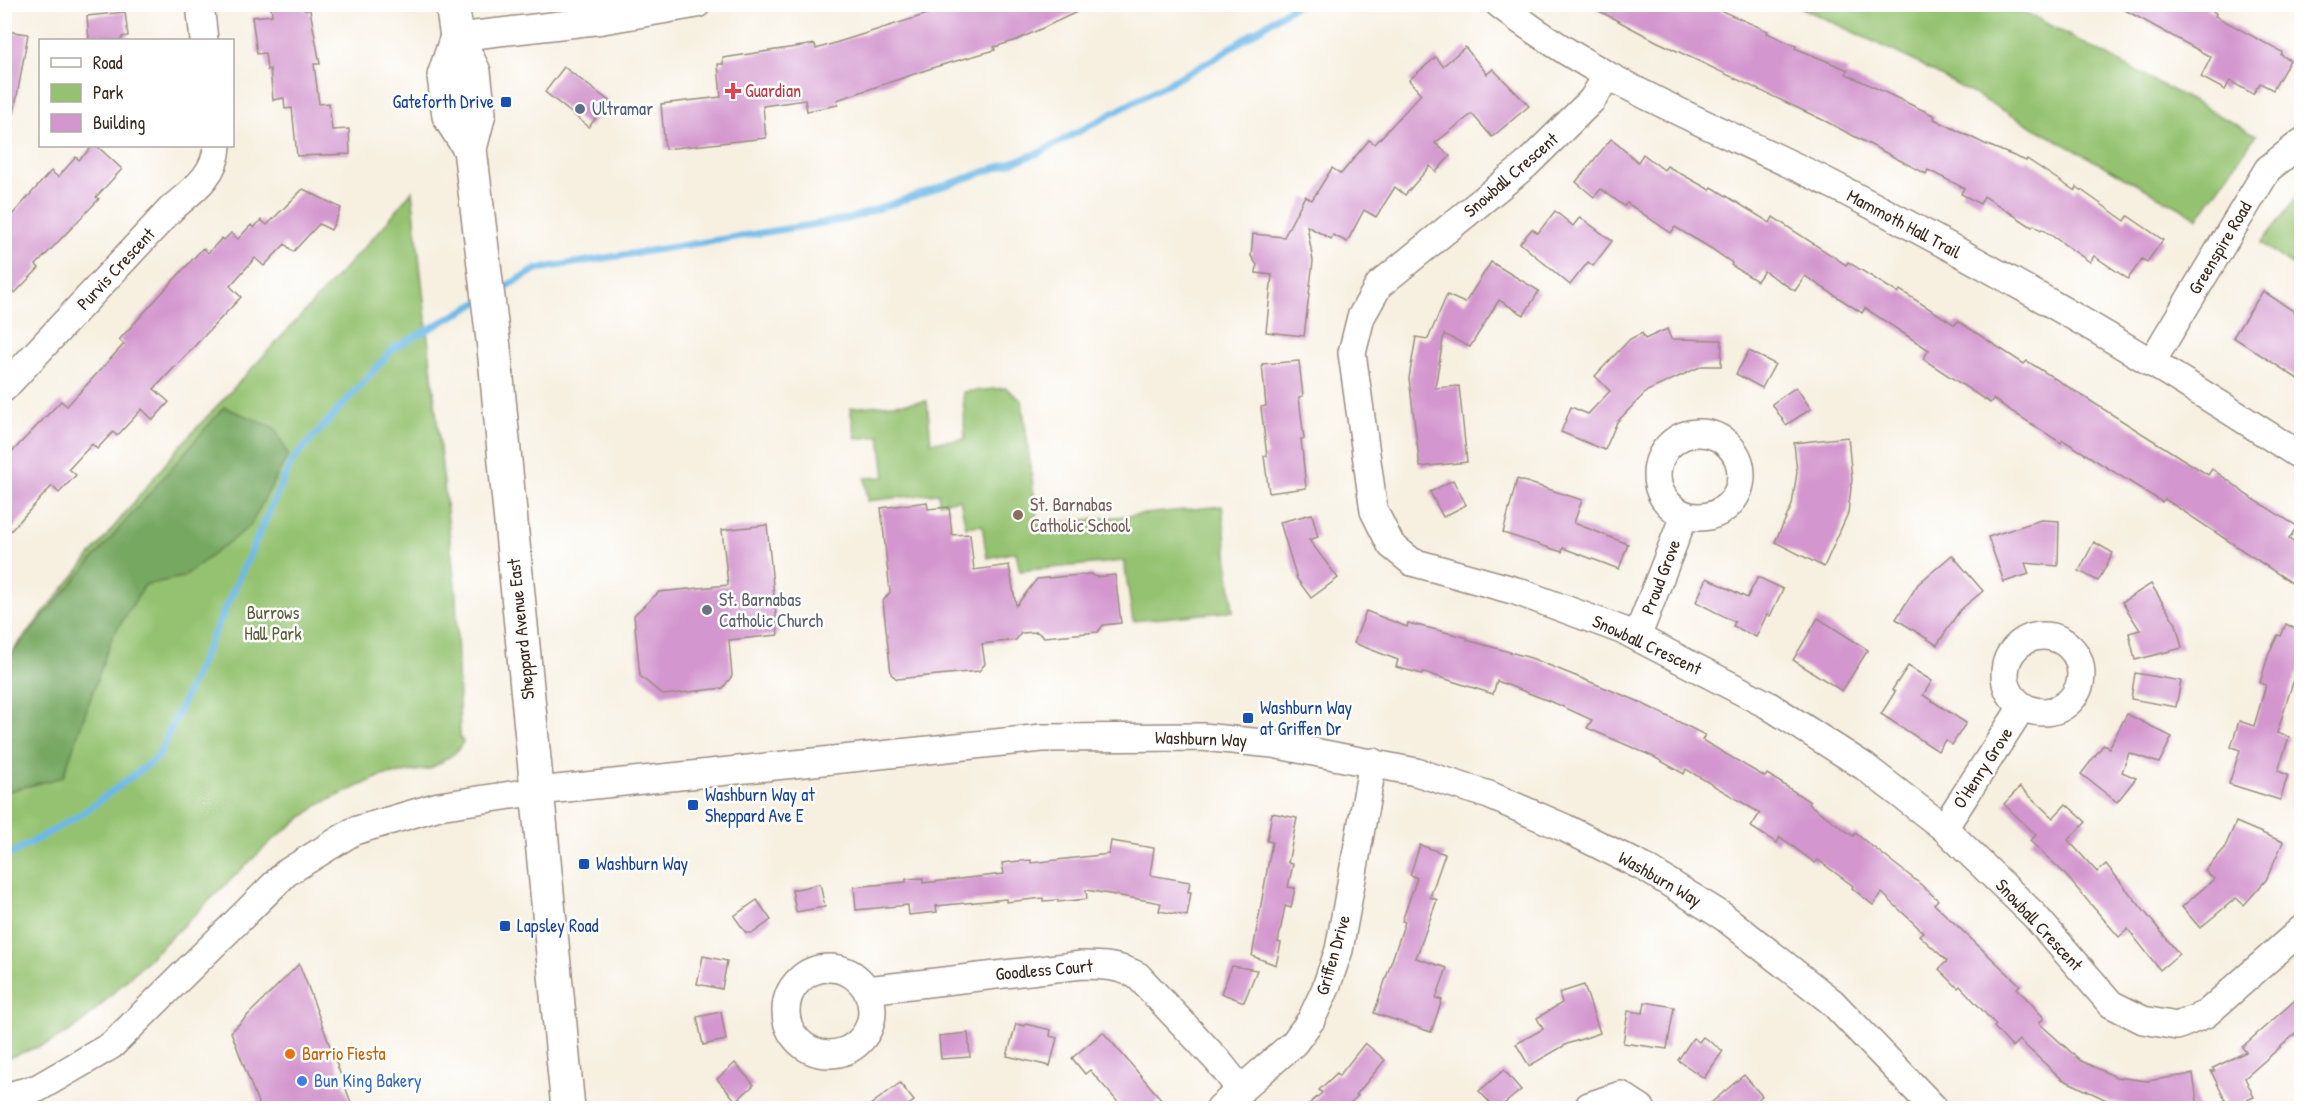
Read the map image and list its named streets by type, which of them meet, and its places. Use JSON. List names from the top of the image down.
{
  "streets": {
    "main road": ["Sheppard Avenue East"],
    "street": [
      "Snowball Crescent",
      "Mammoth Hall Trail",
      "Greenspire Road",
      "Purvis Crescent",
      "Proud Grove",
      "Washburn Way",
      "O'Henry Grove",
      "Griffen Drive",
      "Goodless Court"
    ]
  },
  "crossings": [
    ["Snowball Crescent", "Mammoth Hall Trail"],
    ["Snowball Crescent", "Proud Grove"],
    ["Snowball Crescent", "O'Henry Grove"],
    ["Mammoth Hall Trail", "Greenspire Road"],
    ["Sheppard Avenue East", "Washburn Way"],
    ["Washburn Way", "Griffen Drive"],
    ["Griffen Drive", "Goodless Court"]
  ],
  "parks": ["Burrows Hall Park"],
  "places": {
    "health": ["Guardian"],
    "transit": [
      "Gateforth Drive",
      "Washburn Way at Griffen Dr",
      "Washburn Way at Sheppard Ave E",
      "Washburn Way",
      "Lapsley Road"
    ],
    "other": [
      "Ultramar",
      "St. Barnabas Catholic School",
      "St. Barnabas Catholic Church",
      "Barrio Fiesta",
      "Bun King Bakery"
    ]
  },
  "legend": ["Road", "Park", "Building"]
}
